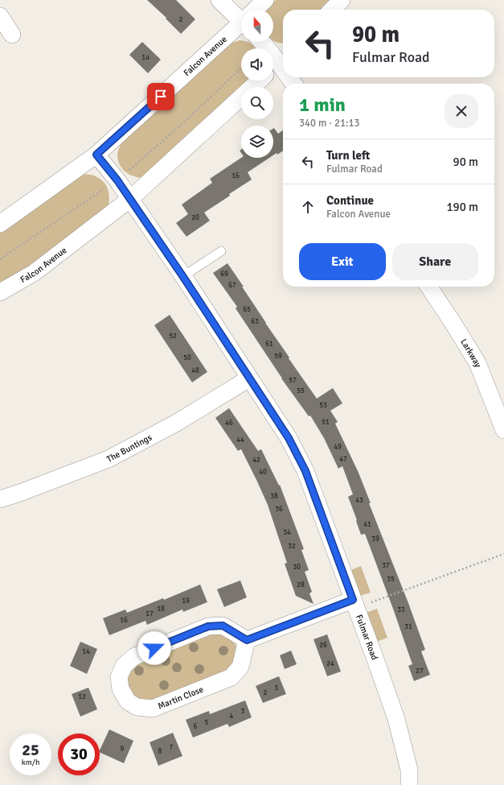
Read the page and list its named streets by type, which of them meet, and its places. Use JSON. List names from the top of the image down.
{
  "streets": {
    "street": [
      "Falcon Avenue",
      "Larkway",
      "The Buntings",
      "Fulmar Road",
      "Martin Close"
    ]
  },
  "crossings": [
    ["Falcon Avenue", "Fulmar Road"],
    ["The Buntings", "Fulmar Road"]
  ],
  "house_numbers": [
    "2",
    "1a",
    "16",
    "20",
    "69",
    "67",
    "65",
    "63",
    "52",
    "61",
    "59",
    "50",
    "48",
    "57",
    "55",
    "53",
    "51",
    "46",
    "44",
    "49",
    "47",
    "42",
    "40",
    "38",
    "43",
    "36",
    "41",
    "34",
    "39",
    "32",
    "37",
    "30",
    "35",
    "28",
    "19",
    "18",
    "33",
    "17",
    "16",
    "31",
    "26",
    "14",
    "24",
    "27",
    "1",
    "2",
    "12",
    "3",
    "4",
    "5",
    "6",
    "7",
    "9",
    "8"
  ],
  "north": "top",
  "page": {
    "turn": ["90 m", "Fulmar Road"],
    "heading": ["1 min", "340 m · 21:13"],
    "list": [
      {
        "name": "Turn left",
        "note": "Fulmar Road",
        "value": "90 m"
      },
      {
        "name": "Continue",
        "note": "Falcon Avenue",
        "value": "190 m"
      }
    ],
    "buttons": ["Exit", "Share"],
    "speed": "25 km/h",
    "limit": "30"
  }
}
